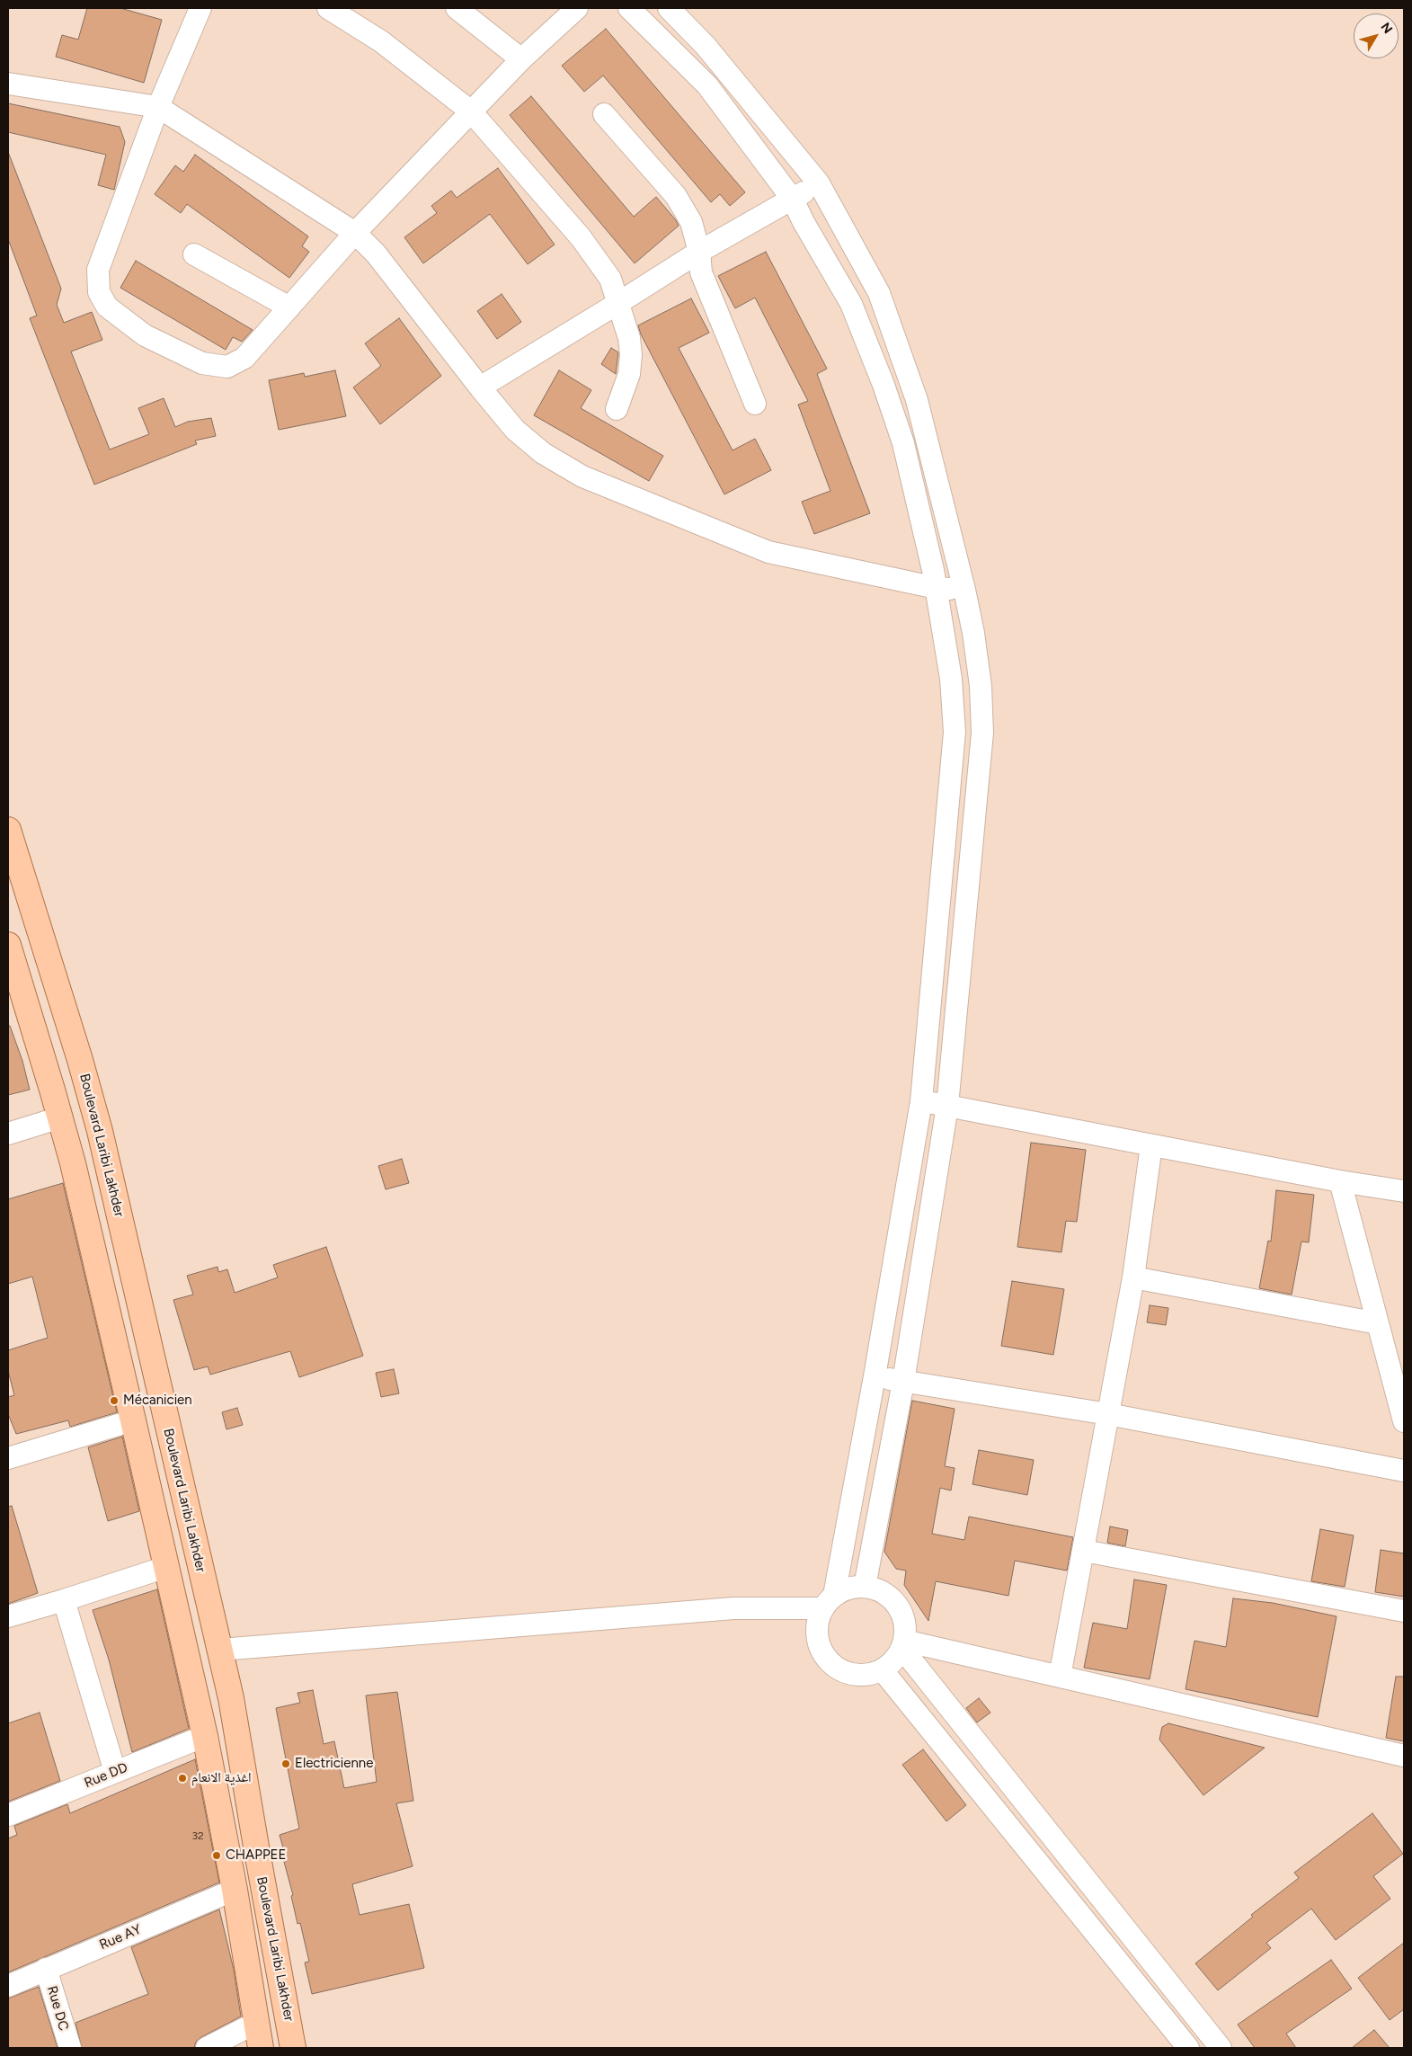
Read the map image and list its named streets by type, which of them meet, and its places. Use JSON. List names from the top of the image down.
{
  "streets": {
    "main road": ["Boulevard Laribi Lakhder"],
    "street": ["Rue DD", "Rue AY", "Rue DC"]
  },
  "crossings": [
    ["Rue AY", "Rue DC"]
  ],
  "places": [
    "Mécanicien",
    "Electricienne",
    "اغذية الانعام",
    "CHAPPEE"
  ],
  "house_numbers": ["32"],
  "north": "top right"
}
